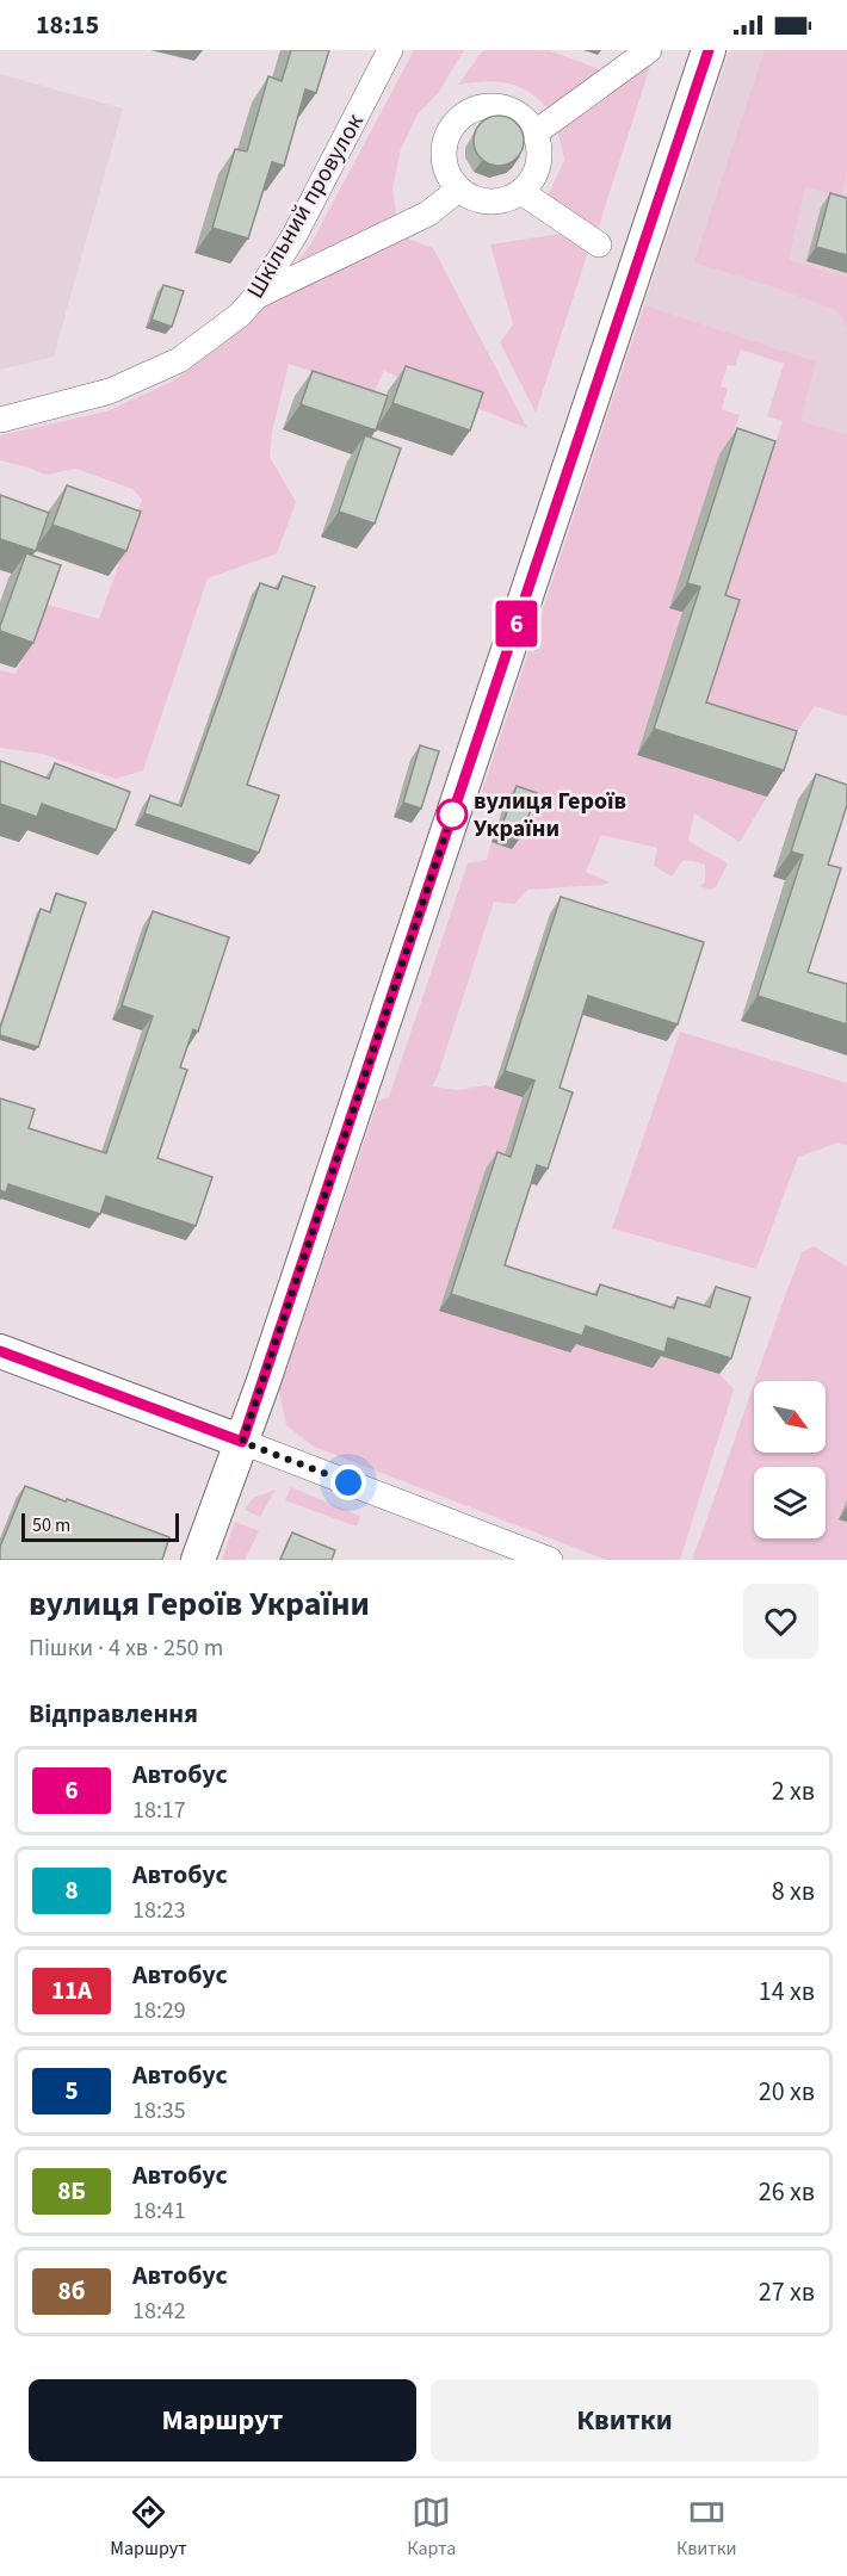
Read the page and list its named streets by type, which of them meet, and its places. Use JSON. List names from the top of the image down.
{
  "streets": {
    "street": ["Шкільний провулок"]
  },
  "places": ["вулиця Героїв України"],
  "lines": ["bus line 6"],
  "scale_bar": "50 m",
  "north": "bottom right",
  "page": {
    "status": "18:15",
    "on_map": "6",
    "scale": "50 m",
    "heading": [
      ["вулиця Героїв України", "Пішки · 4 хв · 250 m"],
      "Відправлення"
    ],
    "list": [
      {
        "mark": "6",
        "name": "Автобус",
        "note": "18:17",
        "value": "2 хв"
      },
      {
        "mark": "8",
        "name": "Автобус",
        "note": "18:23",
        "value": "8 хв"
      },
      {
        "mark": "11А",
        "name": "Автобус",
        "note": "18:29",
        "value": "14 хв"
      },
      {
        "mark": "5",
        "name": "Автобус",
        "note": "18:35",
        "value": "20 хв"
      },
      {
        "mark": "8Б",
        "name": "Автобус",
        "note": "18:41",
        "value": "26 хв"
      },
      {
        "mark": "8б",
        "name": "Автобус",
        "note": "18:42",
        "value": "27 хв"
      }
    ],
    "buttons": ["Маршрут", "Квитки"],
    "tabs": ["Маршрут", "Карта", "Квитки"]
  }
}
